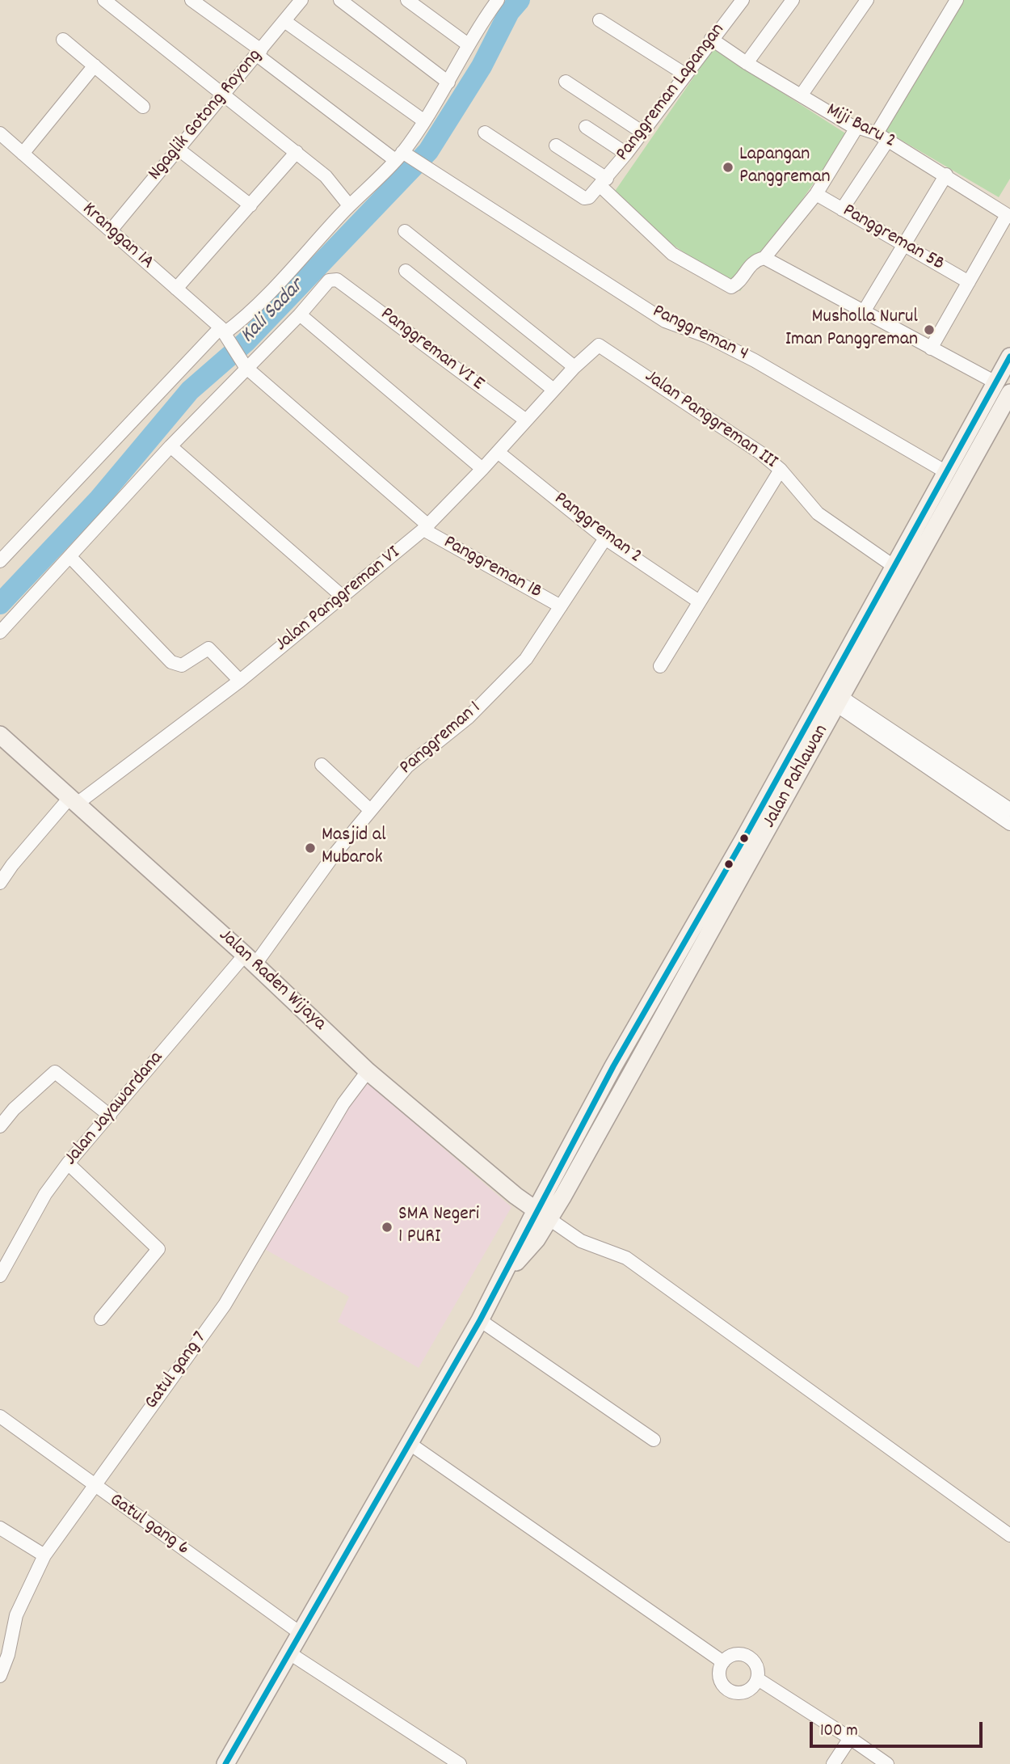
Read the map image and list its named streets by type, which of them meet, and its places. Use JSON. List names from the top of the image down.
{
  "streets": {
    "main road": ["Jalan Pahlawan", "Jalan Raden Wijaya"],
    "street": [
      "Panggreman Lapangan",
      "Ngaglik Gotong Royong",
      "Miji Baru 2",
      "Kranggan 1A",
      "Panggreman 5B",
      "Panggreman 4",
      "Panggreman VI E",
      "Jalan Panggreman III",
      "Panggreman 2",
      "Panggreman 1B",
      "Jalan Panggreman VI",
      "Panggreman 1",
      "Jalan Jayawardana",
      "Gatul gang 7",
      "Gatul gang 6"
    ]
  },
  "crossings": [
    ["Panggreman Lapangan", "Miji Baru 2"],
    ["Ngaglik Gotong Royong", "Kranggan 1A"],
    ["Ngaglik Gotong Royong", "Panggreman 4"],
    ["Kranggan 1A", "Panggreman 1B"],
    ["Panggreman 4", "Jalan Pahlawan"],
    ["Panggreman VI E", "Jalan Panggreman VI"],
    ["Jalan Panggreman III", "Jalan Panggreman VI"],
    ["Jalan Panggreman III", "Jalan Pahlawan"],
    ["Panggreman 2", "Jalan Panggreman VI"],
    ["Panggreman 2", "Panggreman 1"],
    ["Panggreman 1B", "Jalan Panggreman VI"],
    ["Panggreman 1B", "Panggreman 1"],
    ["Jalan Panggreman VI", "Jalan Raden Wijaya"],
    ["Panggreman 1", "Jalan Raden Wijaya"],
    ["Panggreman 1", "Jalan Jayawardana"],
    ["Jalan Pahlawan", "Jalan Raden Wijaya"],
    ["Jalan Pahlawan", "Gatul gang 6"],
    ["Jalan Raden Wijaya", "Jalan Jayawardana"],
    ["Jalan Raden Wijaya", "Gatul gang 7"],
    ["Gatul gang 7", "Gatul gang 6"]
  ],
  "water": ["Kali Sadar"],
  "places": [
    "Lapangan Panggreman",
    "Musholla Nurul Iman Panggreman",
    "Masjid al Mubarok",
    "SMA Negeri 1 PURI"
  ],
  "scale_bar": "100 m"
}
